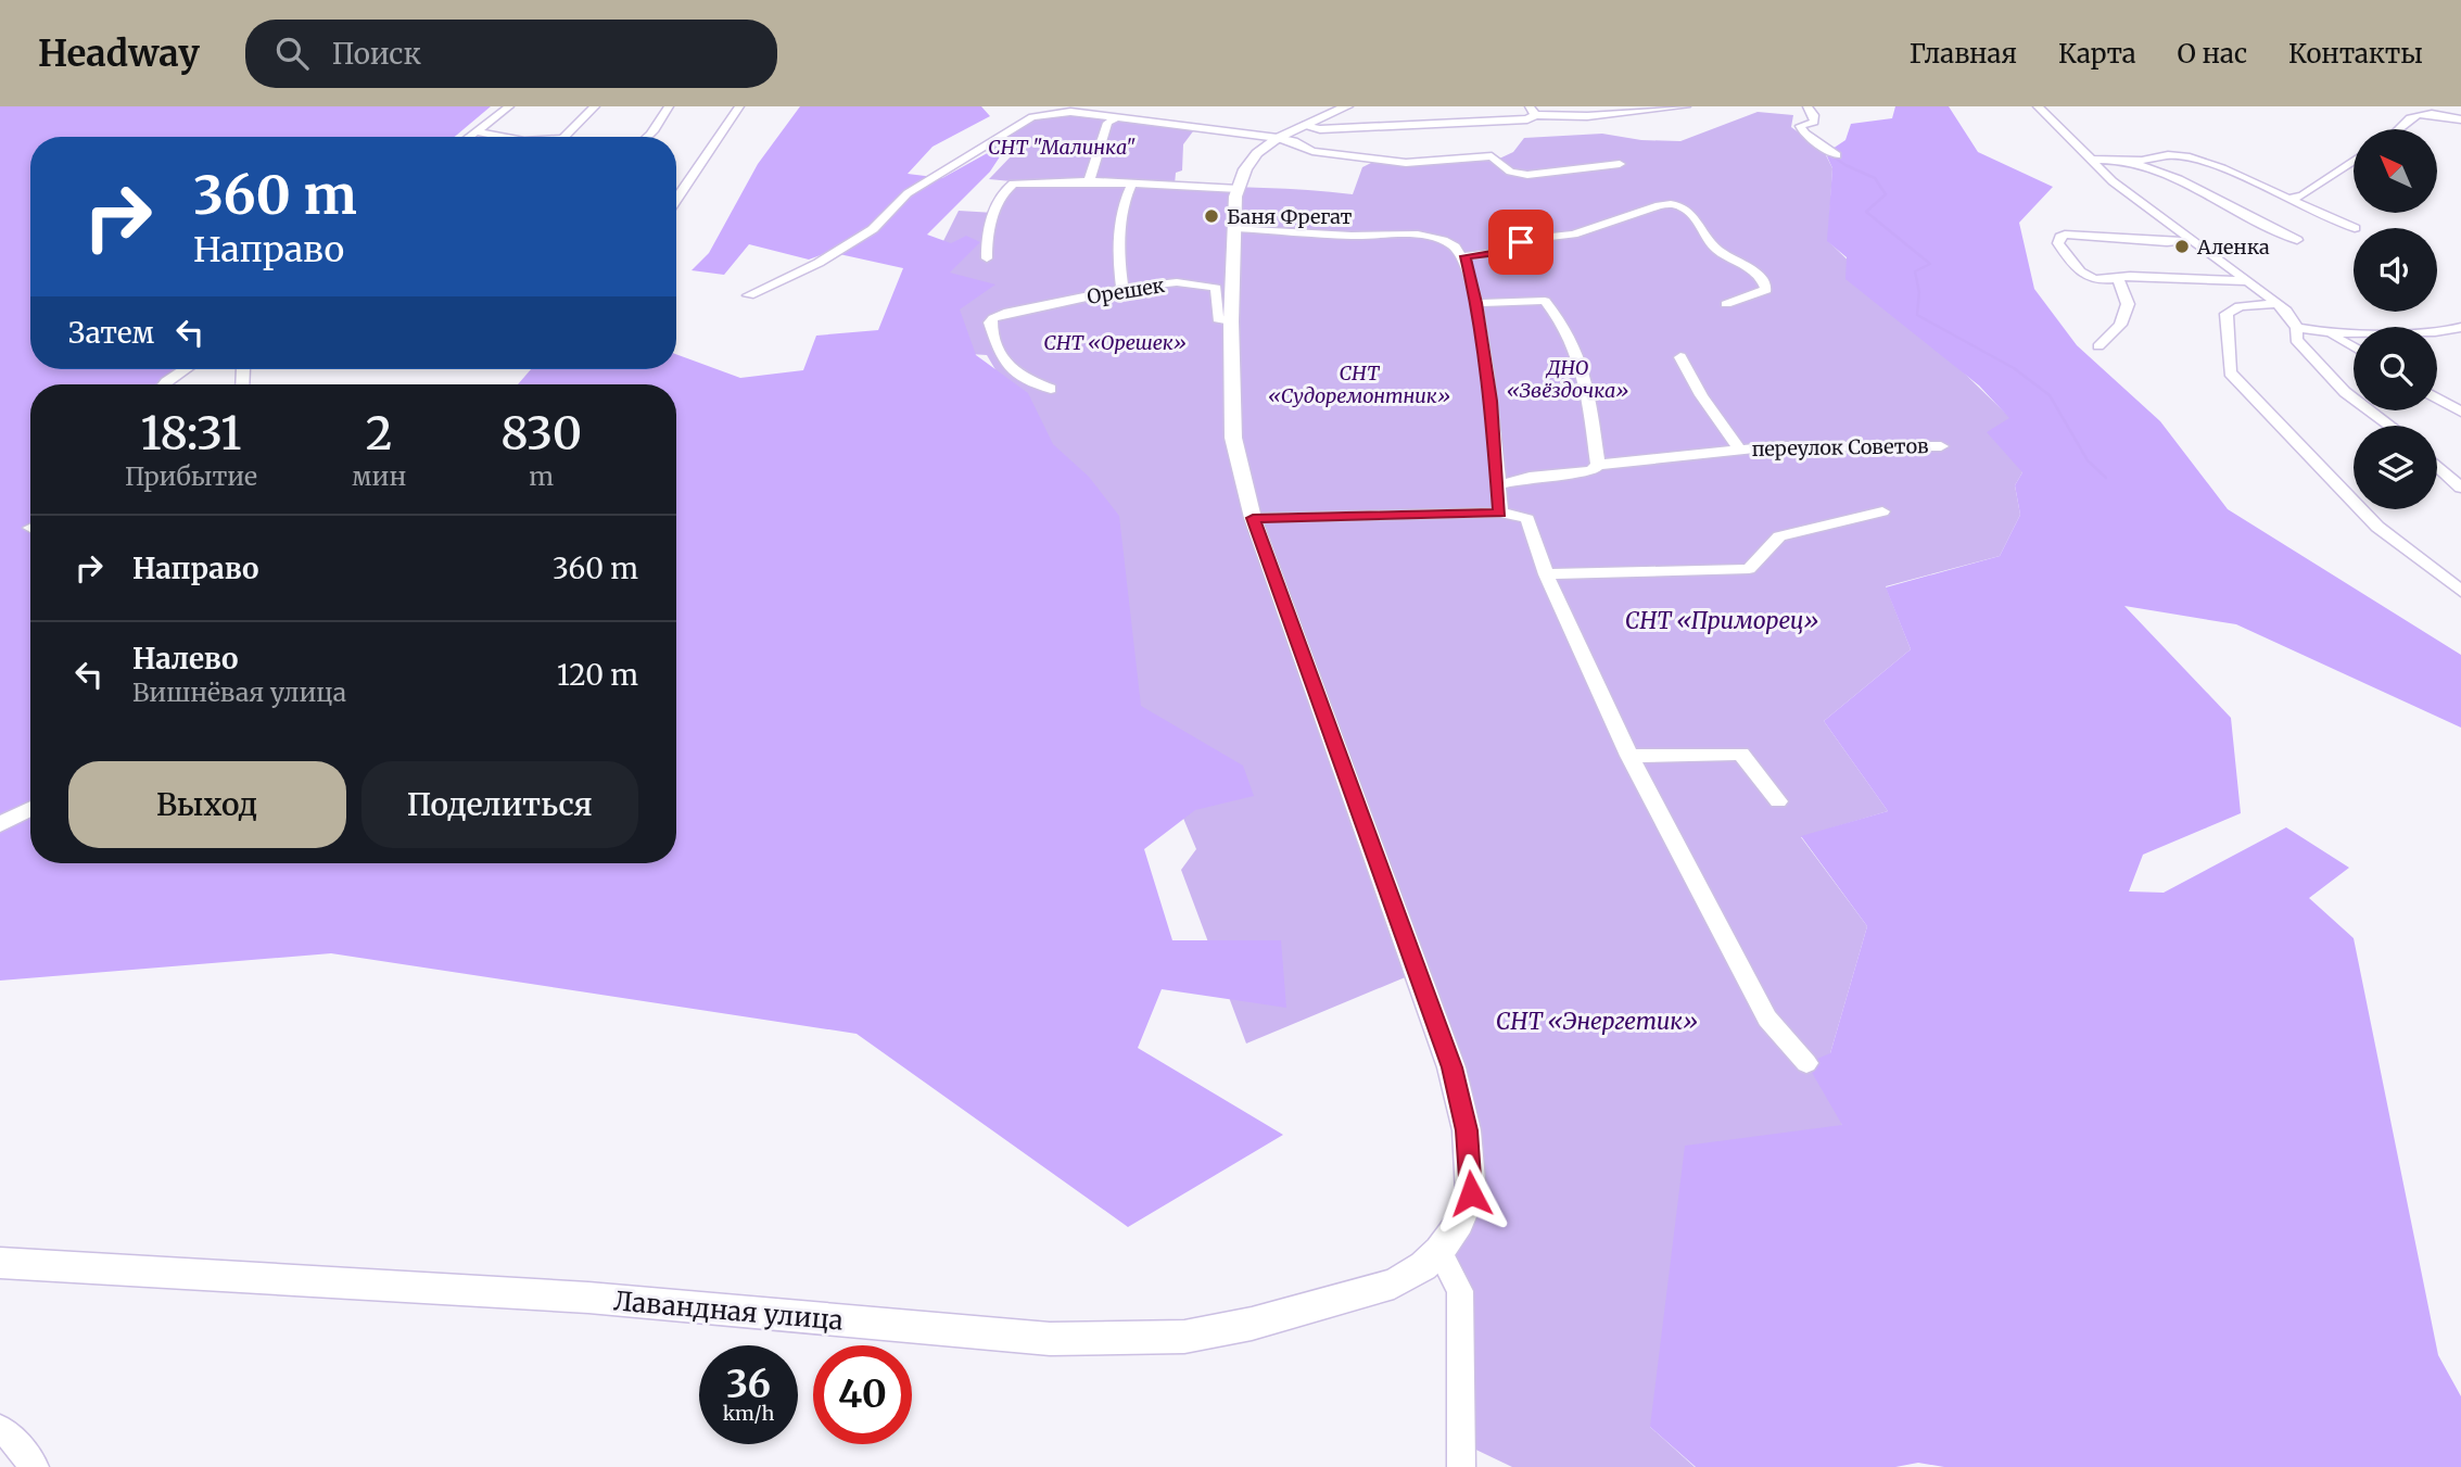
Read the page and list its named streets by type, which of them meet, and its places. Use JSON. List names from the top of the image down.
{
  "streets": {
    "street": ["Орешек", "переулок Советов", "Лавандная улица"]
  },
  "crossings": [
    ["Орешек", "Лавандная улица"]
  ],
  "parks": [
    "СНТ \"Малинка\"",
    "СНТ «Орешек»",
    "ДНО «Звёздочка»",
    "СНТ «Судоремонтник»",
    "СНТ «Приморец»",
    "СНТ «Энергетик»"
  ],
  "places": ["Баня Фрегат", "Аленка"],
  "north": "top left",
  "page": {
    "header": "Headway",
    "search": "Поиск",
    "nav": [
      "Главная",
      "Карта",
      "О нас",
      "Контакты"
    ],
    "turn": ["360 m", "Направо"],
    "then": "Затем",
    "eta": [
      "18:31",
      "Прибытие",
      "2",
      "мин",
      "830",
      "m"
    ],
    "list": [
      {
        "name": "Направо",
        "value": "360 m"
      },
      {
        "name": "Налево",
        "note": "Вишнёвая улица",
        "value": "120 m"
      }
    ],
    "buttons": ["Выход", "Поделиться"],
    "speed": "36 km/h",
    "limit": "40"
  }
}
